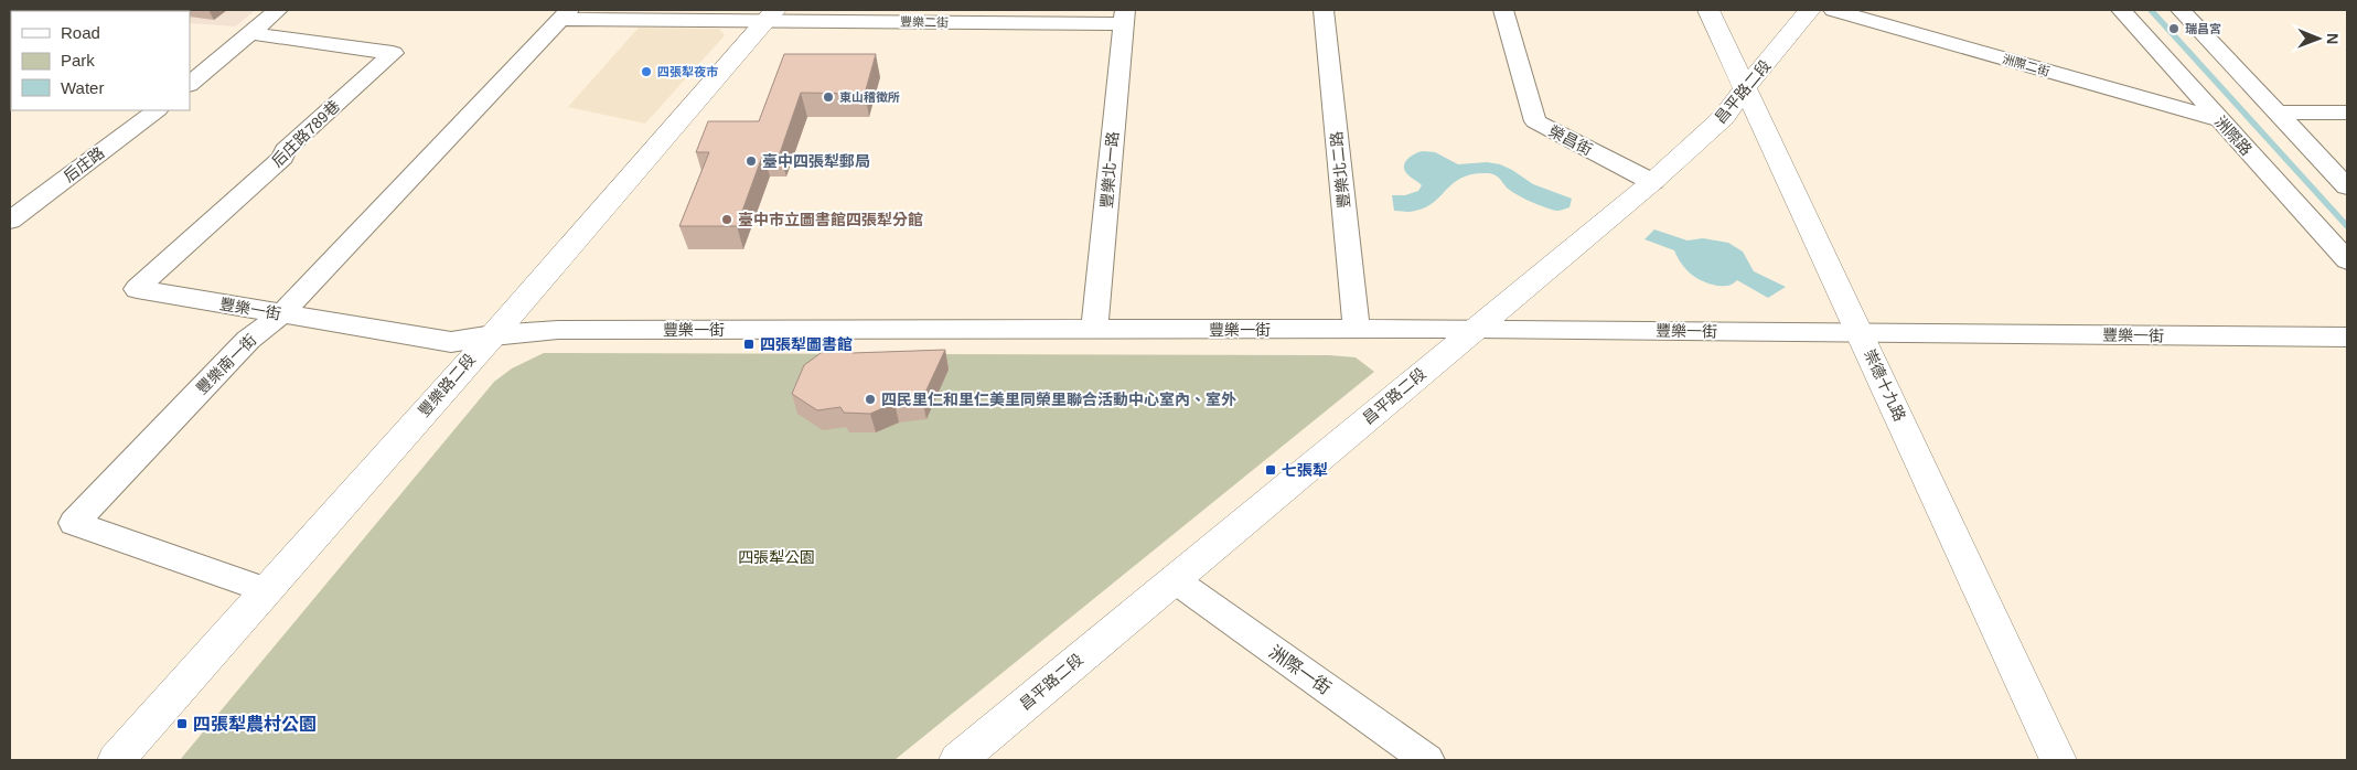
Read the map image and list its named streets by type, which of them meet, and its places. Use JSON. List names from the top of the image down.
{
  "streets": {
    "street": [
      "豐樂二街",
      "洲際二街",
      "昌平路二段",
      "后庄路789巷",
      "洲際路",
      "榮昌街",
      "后庄路",
      "豐樂北一路",
      "豐樂北二路",
      "豐樂一街",
      "豐樂南一街",
      "豐樂路二段",
      "崇德十九路",
      "洲際一街"
    ]
  },
  "crossings": [
    ["豐樂二街", "豐樂北一路"],
    ["豐樂二街", "豐樂南一街"],
    ["豐樂二街", "豐樂路二段"],
    ["洲際二街", "洲際路"],
    ["昌平路二段", "榮昌街"],
    ["昌平路二段", "豐樂一街"],
    ["昌平路二段", "崇德十九路"],
    ["昌平路二段", "洲際一街"],
    ["后庄路789巷", "豐樂一街"],
    ["豐樂北一路", "豐樂一街"],
    ["豐樂北二路", "豐樂一街"],
    ["豐樂一街", "豐樂南一街"],
    ["豐樂一街", "豐樂路二段"],
    ["豐樂一街", "崇德十九路"],
    ["豐樂南一街", "豐樂路二段"]
  ],
  "parks": ["四張犁公園"],
  "places": {
    "other": [
      "瑞昌宮",
      "四張犁夜市",
      "東山稽徵所",
      "臺中四張犁郵局",
      "臺中市立圖書館四張犁分館",
      "四民里仁和里仁美里同榮里聯合活動中心室內、室外"
    ],
    "transit": ["四張犁圖書館", "七張犁", "四張犁農村公園"]
  },
  "legend": ["Road", "Park", "Water"],
  "north": "right"
}
